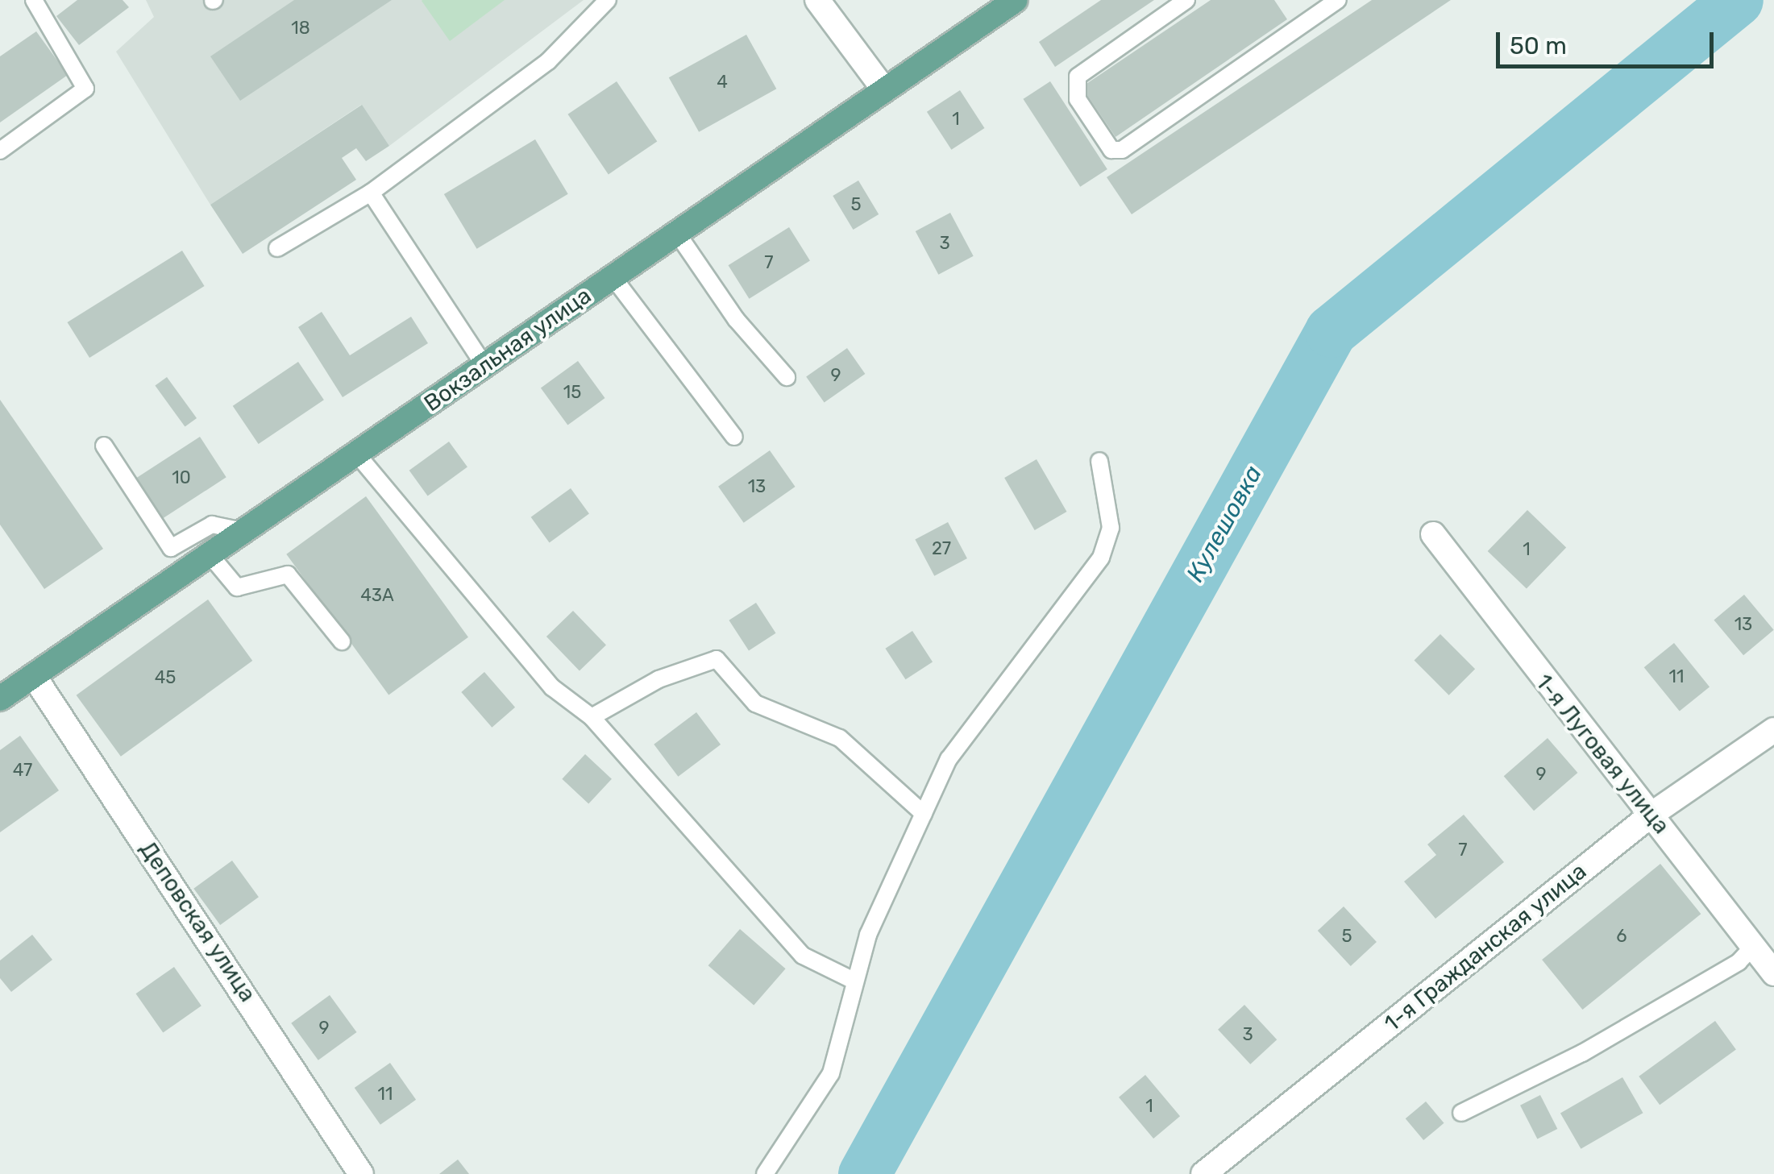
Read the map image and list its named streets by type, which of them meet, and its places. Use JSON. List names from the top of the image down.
{
  "streets": {
    "main road": ["Вокзальная улица"],
    "street": ["1-я Луговая улица", "Деповская улица", "1-я Гражданская улица"]
  },
  "crossings": [
    ["Вокзальная улица", "Деповская улица"],
    ["1-я Луговая улица", "1-я Гражданская улица"]
  ],
  "water": ["Кулешовка"],
  "house_numbers": [
    "18",
    "4",
    "1",
    "5",
    "3",
    "7",
    "9",
    "15",
    "10",
    "13",
    "27",
    "1",
    "43А",
    "13",
    "11",
    "45",
    "47",
    "9",
    "7",
    "5",
    "6",
    "9",
    "3",
    "11",
    "1"
  ],
  "scale_bar": "50 m"
}
